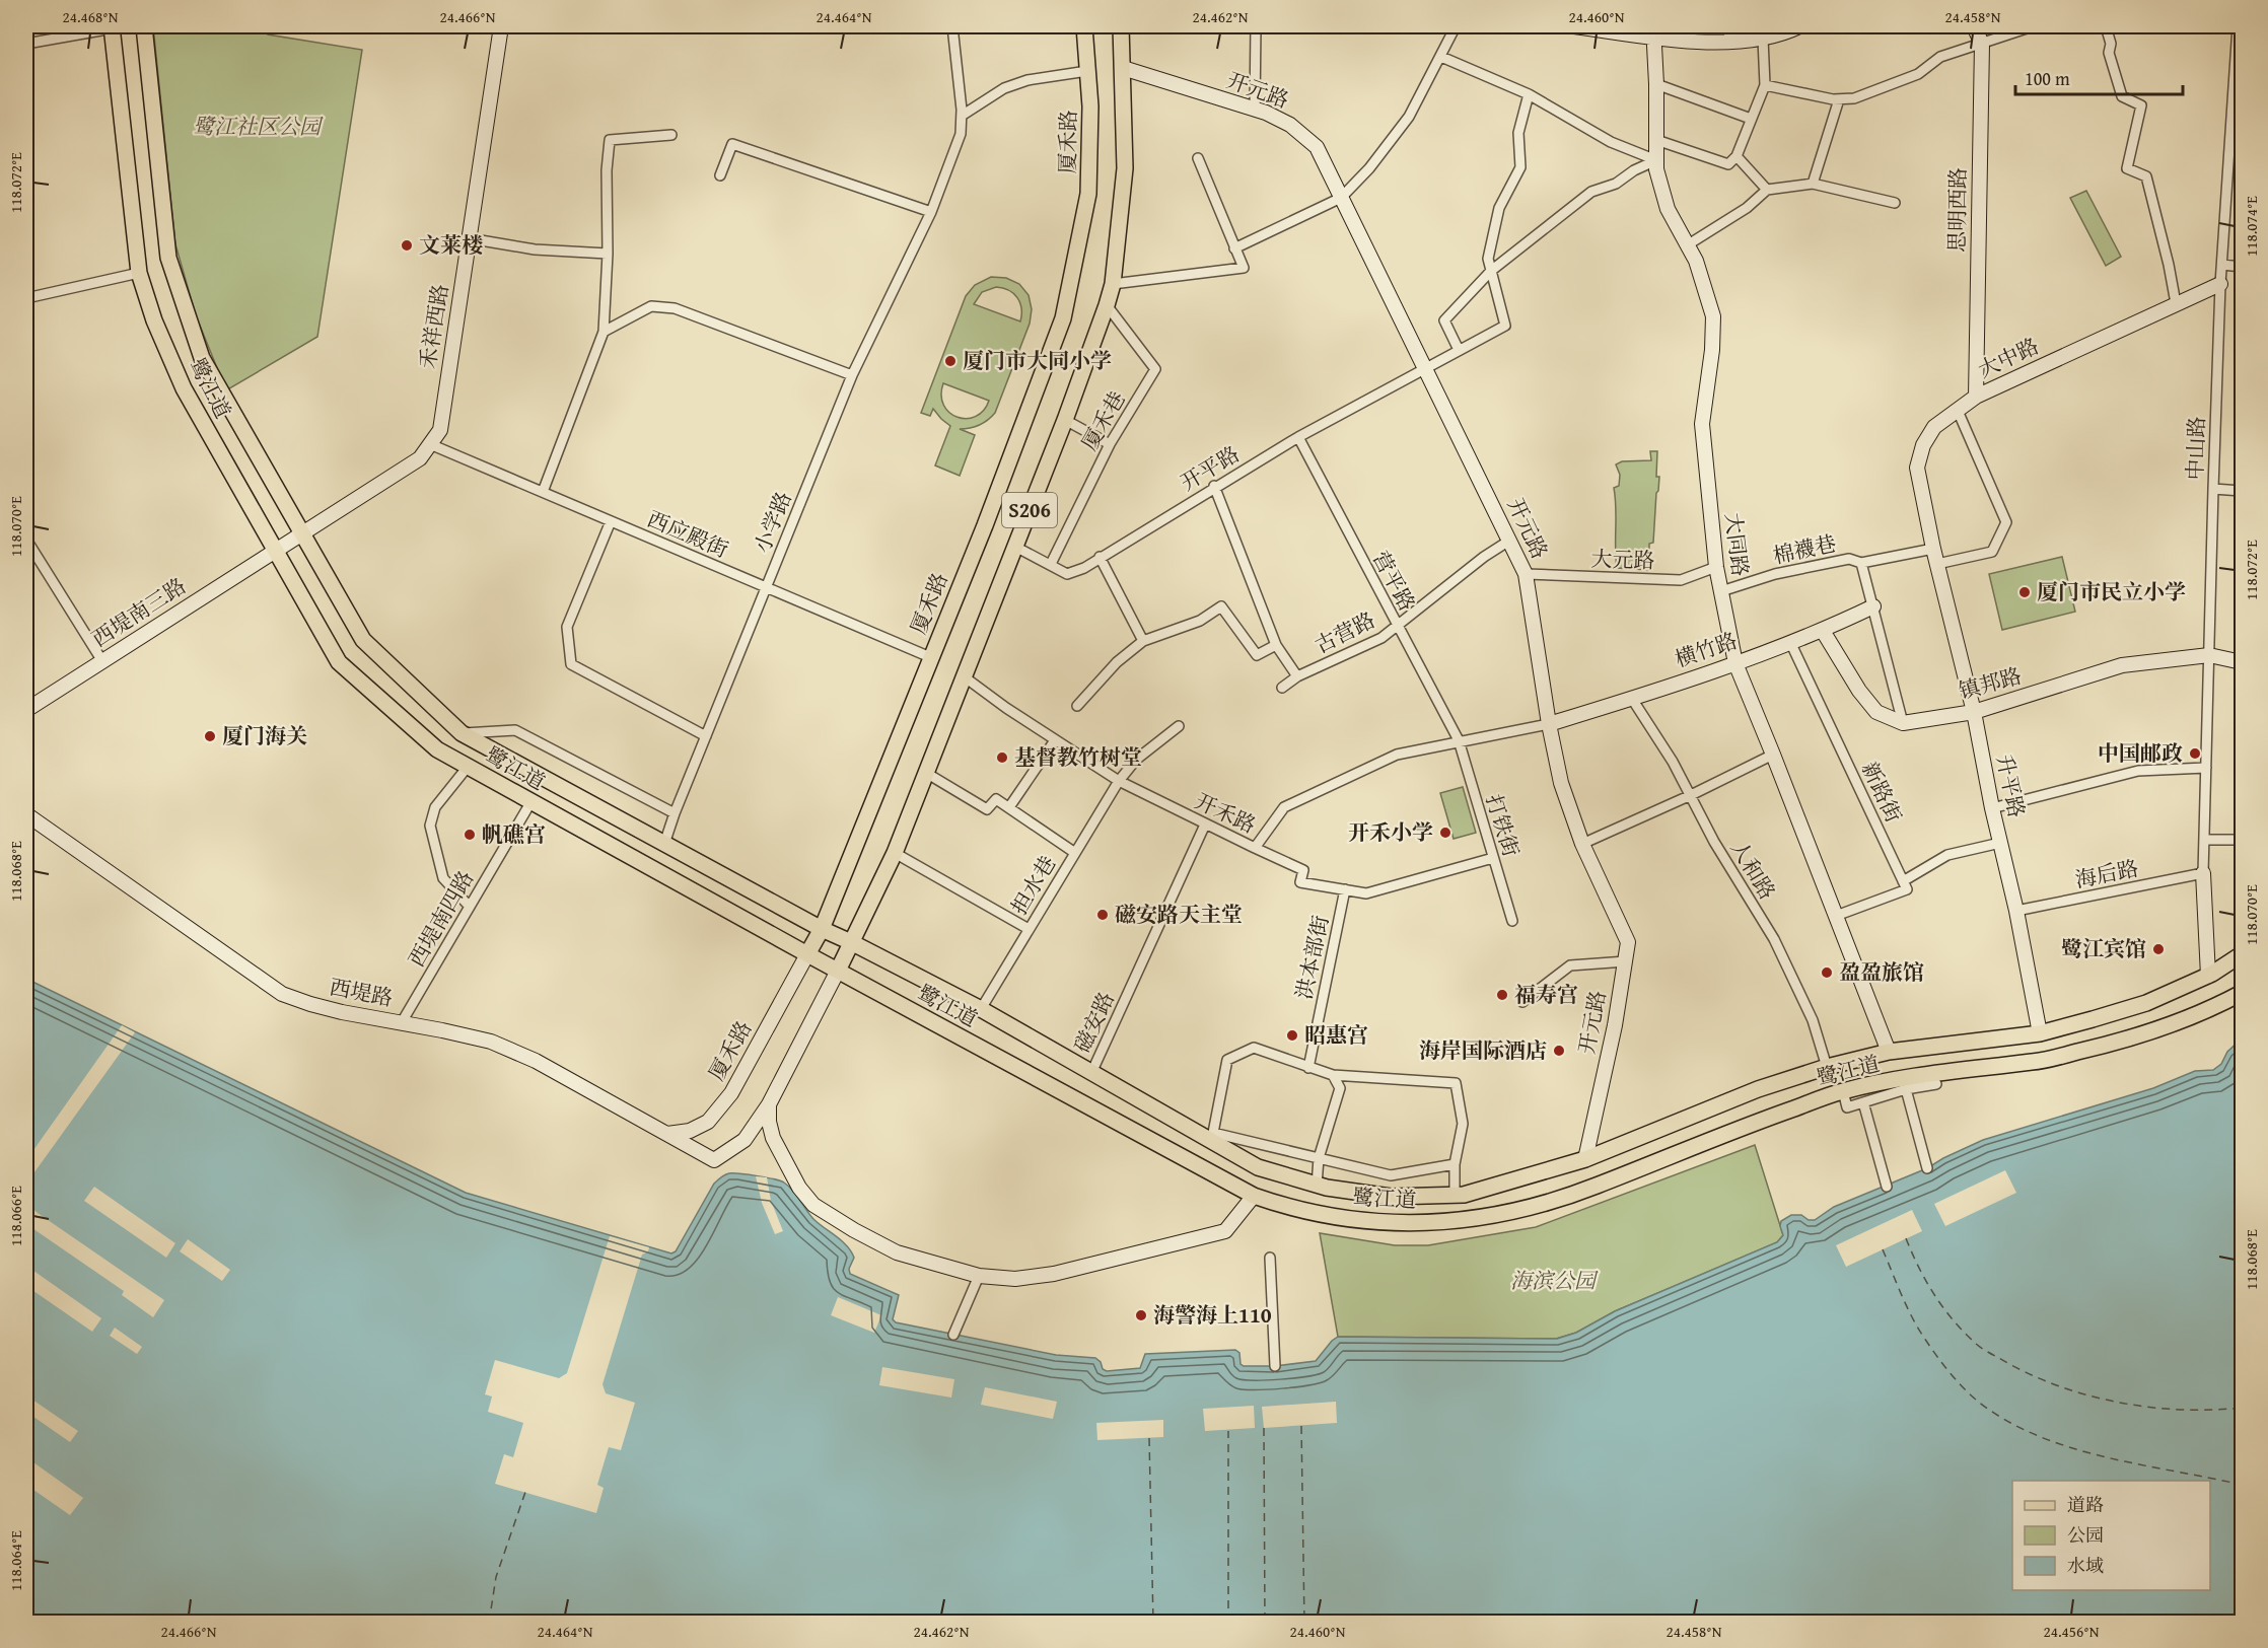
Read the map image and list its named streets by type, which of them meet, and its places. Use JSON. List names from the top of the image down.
{
  "streets": {
    "main road": ["厦禾路", "鹭江道", "S206"],
    "street": [
      "开元路",
      "思明西路",
      "禾祥西路",
      "大中路",
      "厦禾巷",
      "中山路",
      "开平路",
      "小学路",
      "西应殿街",
      "大同路",
      "棉襪巷",
      "大元路",
      "营平路",
      "西堤南三路",
      "古营路",
      "横竹路",
      "镇邦路",
      "升平路",
      "新路街",
      "开禾路",
      "打铁街",
      "人和路",
      "海后路",
      "担水巷",
      "西堤南四路",
      "洪本部街",
      "西堤路",
      "磁安路"
    ]
  },
  "crossings": [
    ["开元路", "鹭江道"],
    ["开元路", "开平路"],
    ["开元路", "S206"],
    ["开元路", "大元路"],
    ["开元路", "古营路"],
    ["开元路", "横竹路"],
    ["开元路", "开禾路"],
    ["厦禾路", "鹭江道"],
    ["厦禾路", "西应殿街"],
    ["厦禾路", "西堤路"],
    ["思明西路", "大中路"],
    ["禾祥西路", "鹭江道"],
    ["禾祥西路", "西应殿街"],
    ["禾祥西路", "西堤南三路"],
    ["大中路", "中山路"],
    ["大中路", "棉襪巷"],
    ["大中路", "升平路"],
    ["鹭江道", "S206"],
    ["鹭江道", "小学路"],
    ["鹭江道", "大同路"],
    ["鹭江道", "西堤南三路"],
    ["鹭江道", "升平路"],
    ["鹭江道", "人和路"],
    ["鹭江道", "担水巷"],
    ["鹭江道", "西堤南四路"],
    ["鹭江道", "磁安路"],
    ["厦禾巷", "开平路"],
    ["厦禾巷", "S206"],
    ["中山路", "镇邦路"],
    ["中山路", "海后路"],
    ["开平路", "S206"],
    ["开平路", "营平路"],
    ["S206", "开禾路"],
    ["S206", "西堤路"],
    ["小学路", "西应殿街"],
    ["大同路", "棉襪巷"],
    ["大同路", "大元路"],
    ["大同路", "横竹路"],
    ["棉襪巷", "升平路"],
    ["营平路", "古营路"],
    ["营平路", "开禾路"],
    ["营平路", "打铁街"],
    ["横竹路", "新路街"],
    ["横竹路", "开禾路"],
    ["横竹路", "人和路"],
    ["镇邦路", "升平路"],
    ["升平路", "海后路"],
    ["开禾路", "打铁街"],
    ["开禾路", "担水巷"],
    ["开禾路", "磁安路"],
    ["西堤南四路", "西堤路"]
  ],
  "parks": ["鹭江社区公园", "海滨公园"],
  "places": [
    "文莱楼",
    "厦门市大同小学",
    "厦门市民立小学",
    "厦门海关",
    "中国邮政",
    "基督教竹树堂",
    "开禾小学",
    "帆礁宫",
    "磁安路天主堂",
    "鹭江宾馆",
    "盈盈旅馆",
    "福寿宫",
    "昭惠宫",
    "海岸国际酒店",
    "海警海上110"
  ],
  "legend": ["道路", "公园", "水域"],
  "scale_bar": "100 m",
  "coordinates": [
    "24.468°N",
    "24.466°N",
    "24.464°N",
    "24.462°N",
    "24.460°N",
    "24.458°N",
    "118.072°E",
    "118.074°E",
    "118.070°E",
    "118.068°E",
    "118.066°E",
    "118.064°E",
    "24.456°N"
  ]
}
